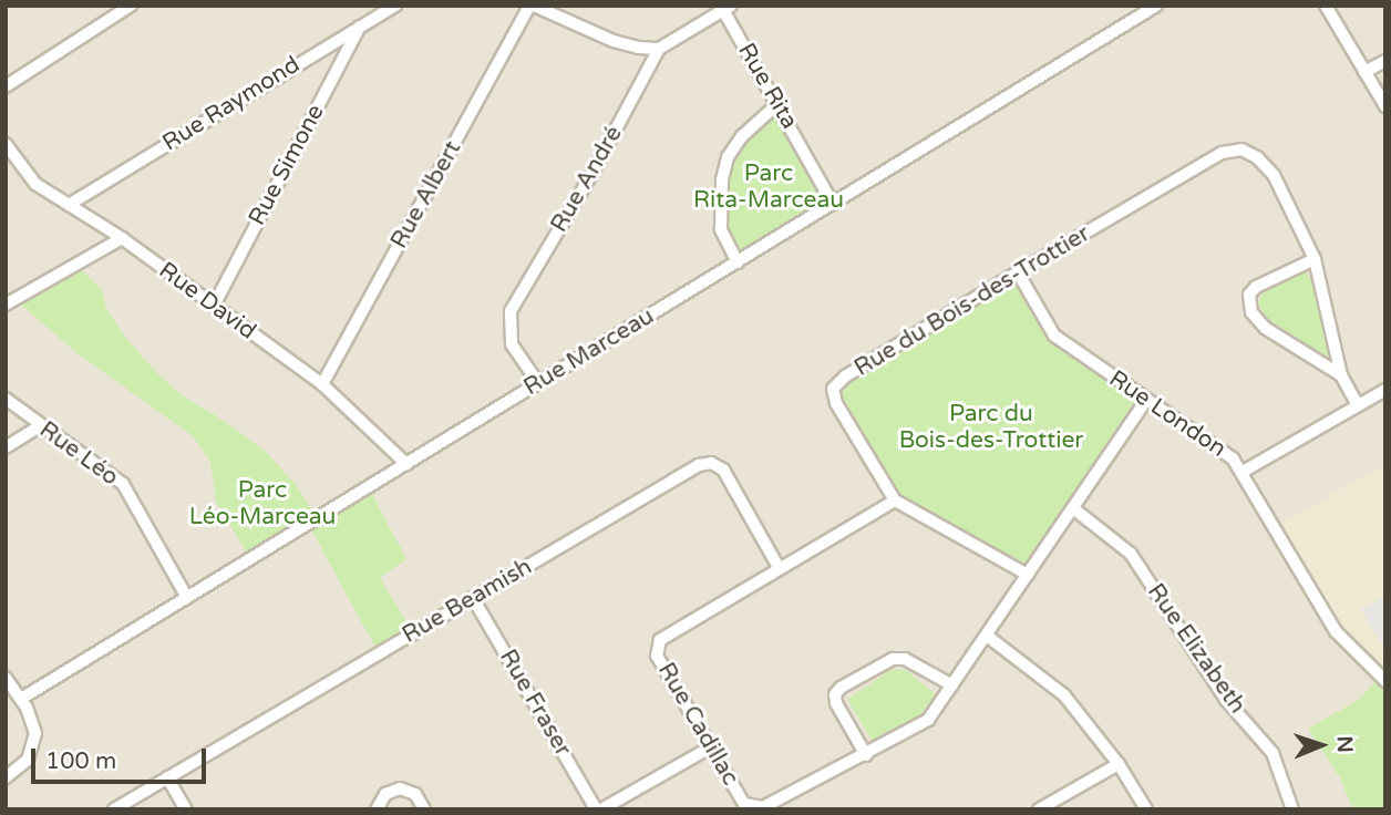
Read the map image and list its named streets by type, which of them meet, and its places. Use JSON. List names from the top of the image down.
{
  "streets": {
    "street": [
      "Rue Rita",
      "Rue Raymond",
      "Rue Simone",
      "Rue André",
      "Rue Albert",
      "Rue David",
      "Rue du Bois-des-Trottier",
      "Rue Marceau",
      "Rue London",
      "Rue Léo",
      "Rue Beamish",
      "Rue Elizabeth",
      "Rue Fraser",
      "Rue Cadillac"
    ]
  },
  "crossings": [
    ["Rue Rita", "Rue Marceau"],
    ["Rue Raymond", "Rue Simone"],
    ["Rue Raymond", "Rue David"],
    ["Rue Simone", "Rue David"],
    ["Rue André", "Rue Marceau"],
    ["Rue Albert", "Rue David"],
    ["Rue David", "Rue Marceau"],
    ["Rue du Bois-des-Trottier", "Rue London"],
    ["Rue du Bois-des-Trottier", "Rue Cadillac"],
    ["Rue Marceau", "Rue Léo"],
    ["Rue London", "Rue Cadillac"],
    ["Rue Beamish", "Rue Fraser"],
    ["Rue Beamish", "Rue Cadillac"],
    ["Rue Elizabeth", "Rue Cadillac"]
  ],
  "parks": ["Parc Rita-Marceau", "Parc du Bois-des-Trottier", "Parc Léo-Marceau"],
  "scale_bar": "100 m",
  "north": "right"
}
